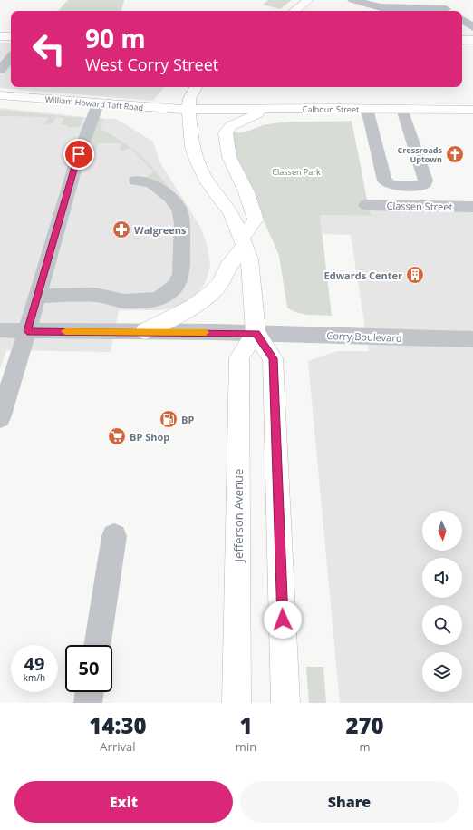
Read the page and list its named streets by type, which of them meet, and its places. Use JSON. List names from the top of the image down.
{
  "streets": {
    "main road": ["William Howard Taft Road", "Calhoun Street", "Jefferson Avenue"],
    "street": ["Classen Street", "Corry Boulevard"]
  },
  "crossings": [
    ["William Howard Taft Road", "Calhoun Street"],
    ["Corry Boulevard", "Jefferson Avenue"]
  ],
  "parks": ["Classen Park"],
  "places": {
    "church": ["Crossroads Uptown"],
    "pharmacy": ["Walgreens"],
    "building": ["Edwards Center"],
    "fuel station": ["BP"],
    "supermarket": ["BP Shop"]
  },
  "north": "bottom",
  "page": {
    "turn": ["90 m", "West Corry Street"],
    "speed": "49 km/h",
    "limit": "50",
    "eta": [
      "14:30",
      "Arrival",
      "1",
      "min",
      "270",
      "m"
    ],
    "buttons": ["Exit", "Share"]
  }
}
